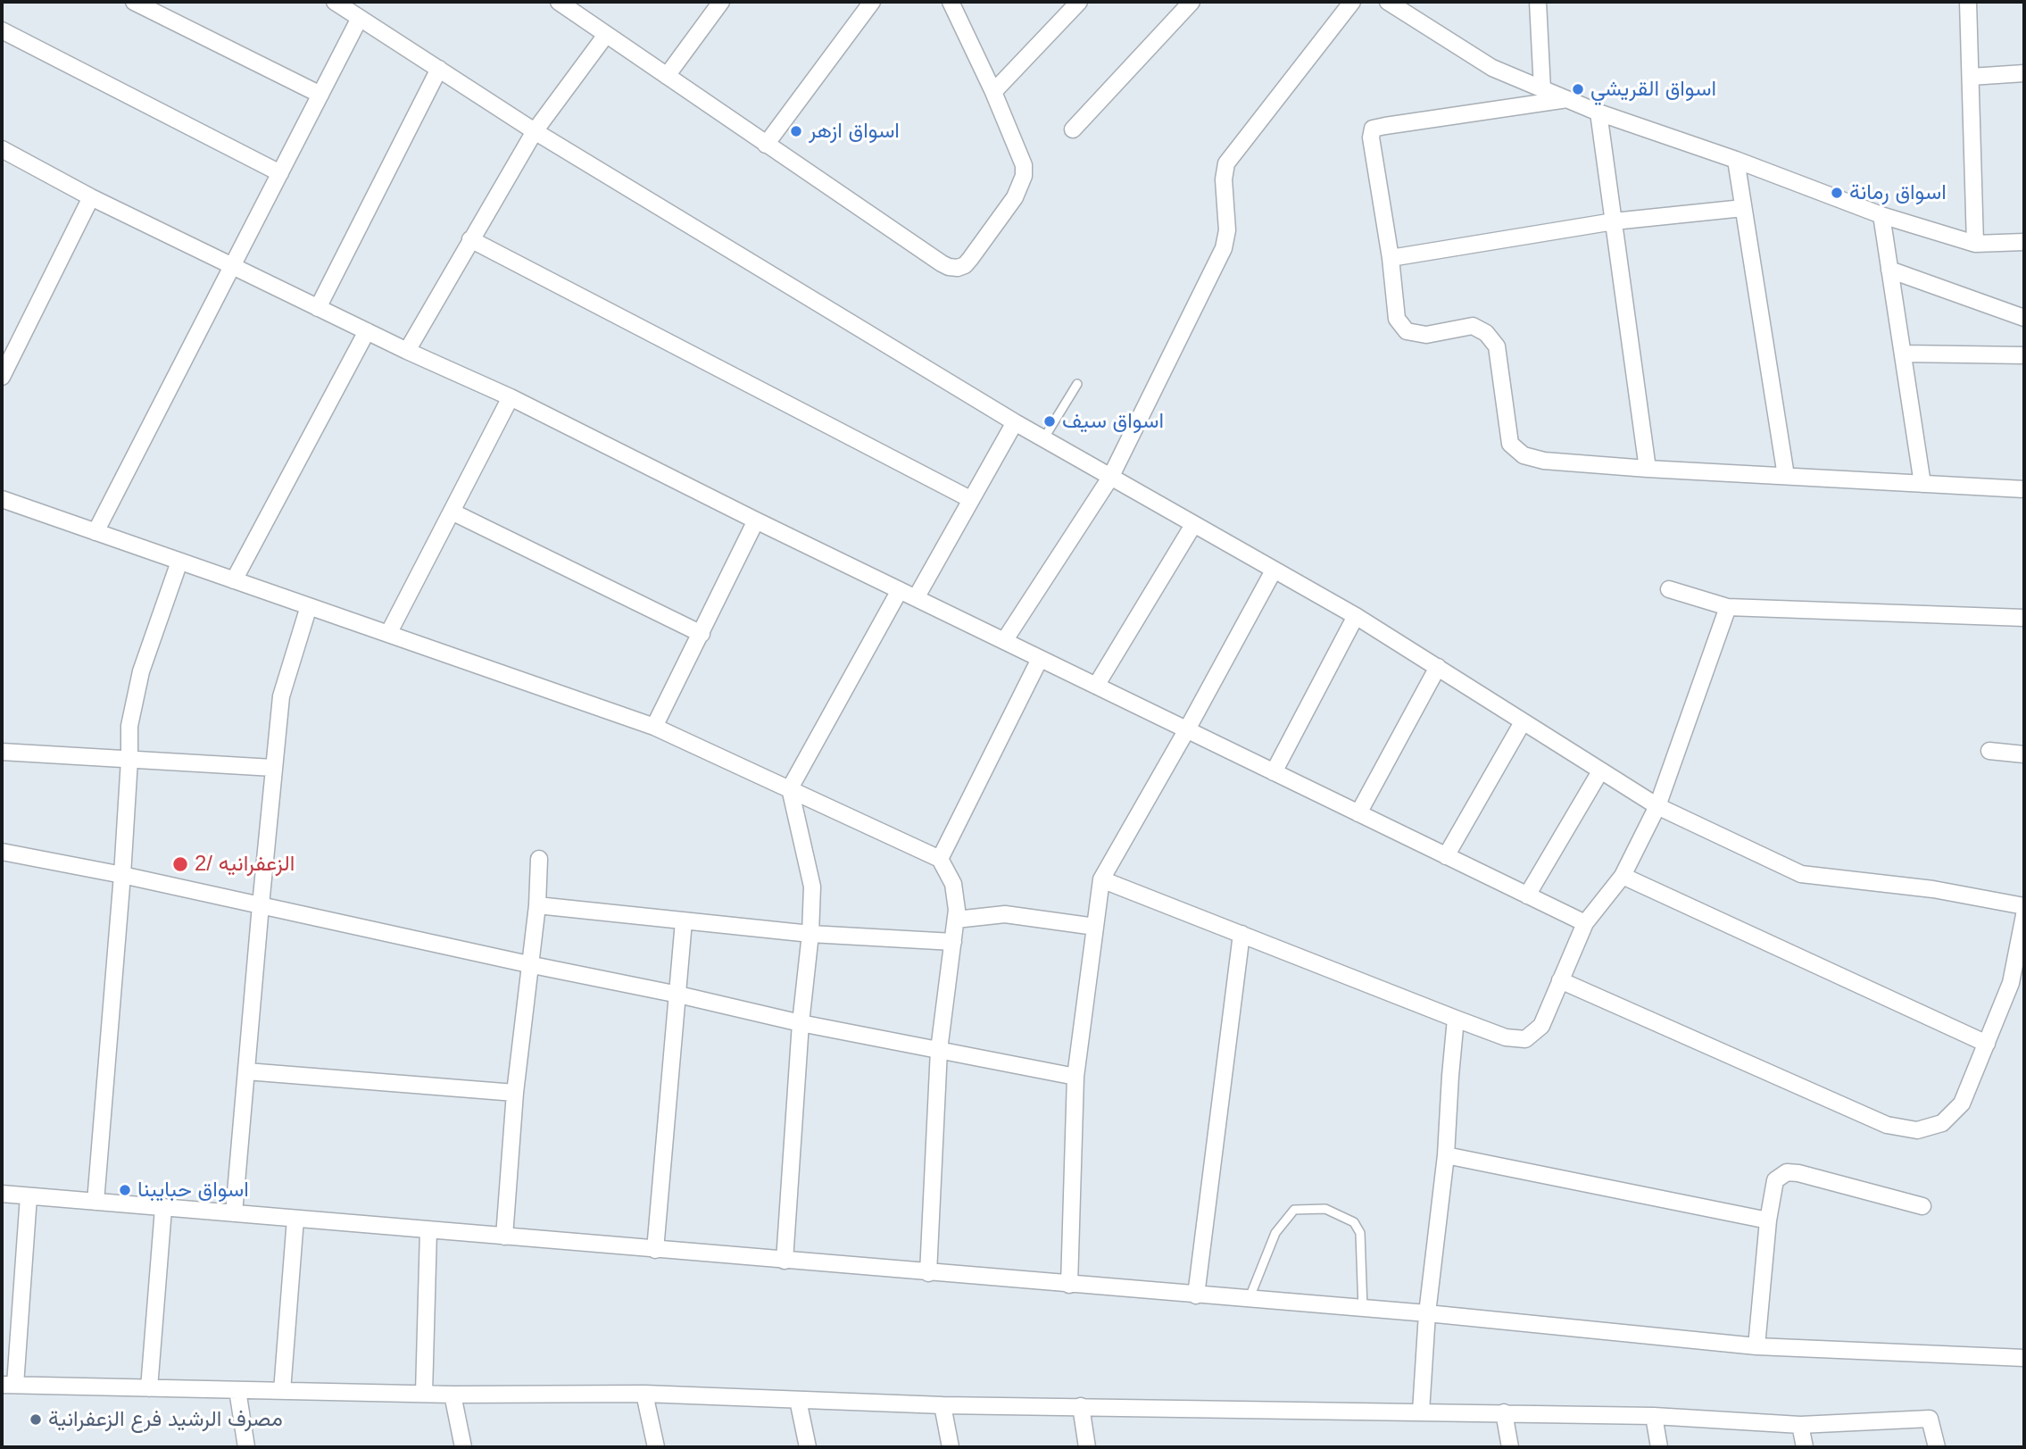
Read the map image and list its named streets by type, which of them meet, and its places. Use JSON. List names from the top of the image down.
{
  "places": [
    "اسواق القريشي",
    "اسواق ازهر",
    "اسواق رمانة",
    "اسواق سيف",
    "الزعفرانيه /2",
    "اسواق حبايبنا",
    "مصرف الرشيد فرع الزعفرانية"
  ]
}
